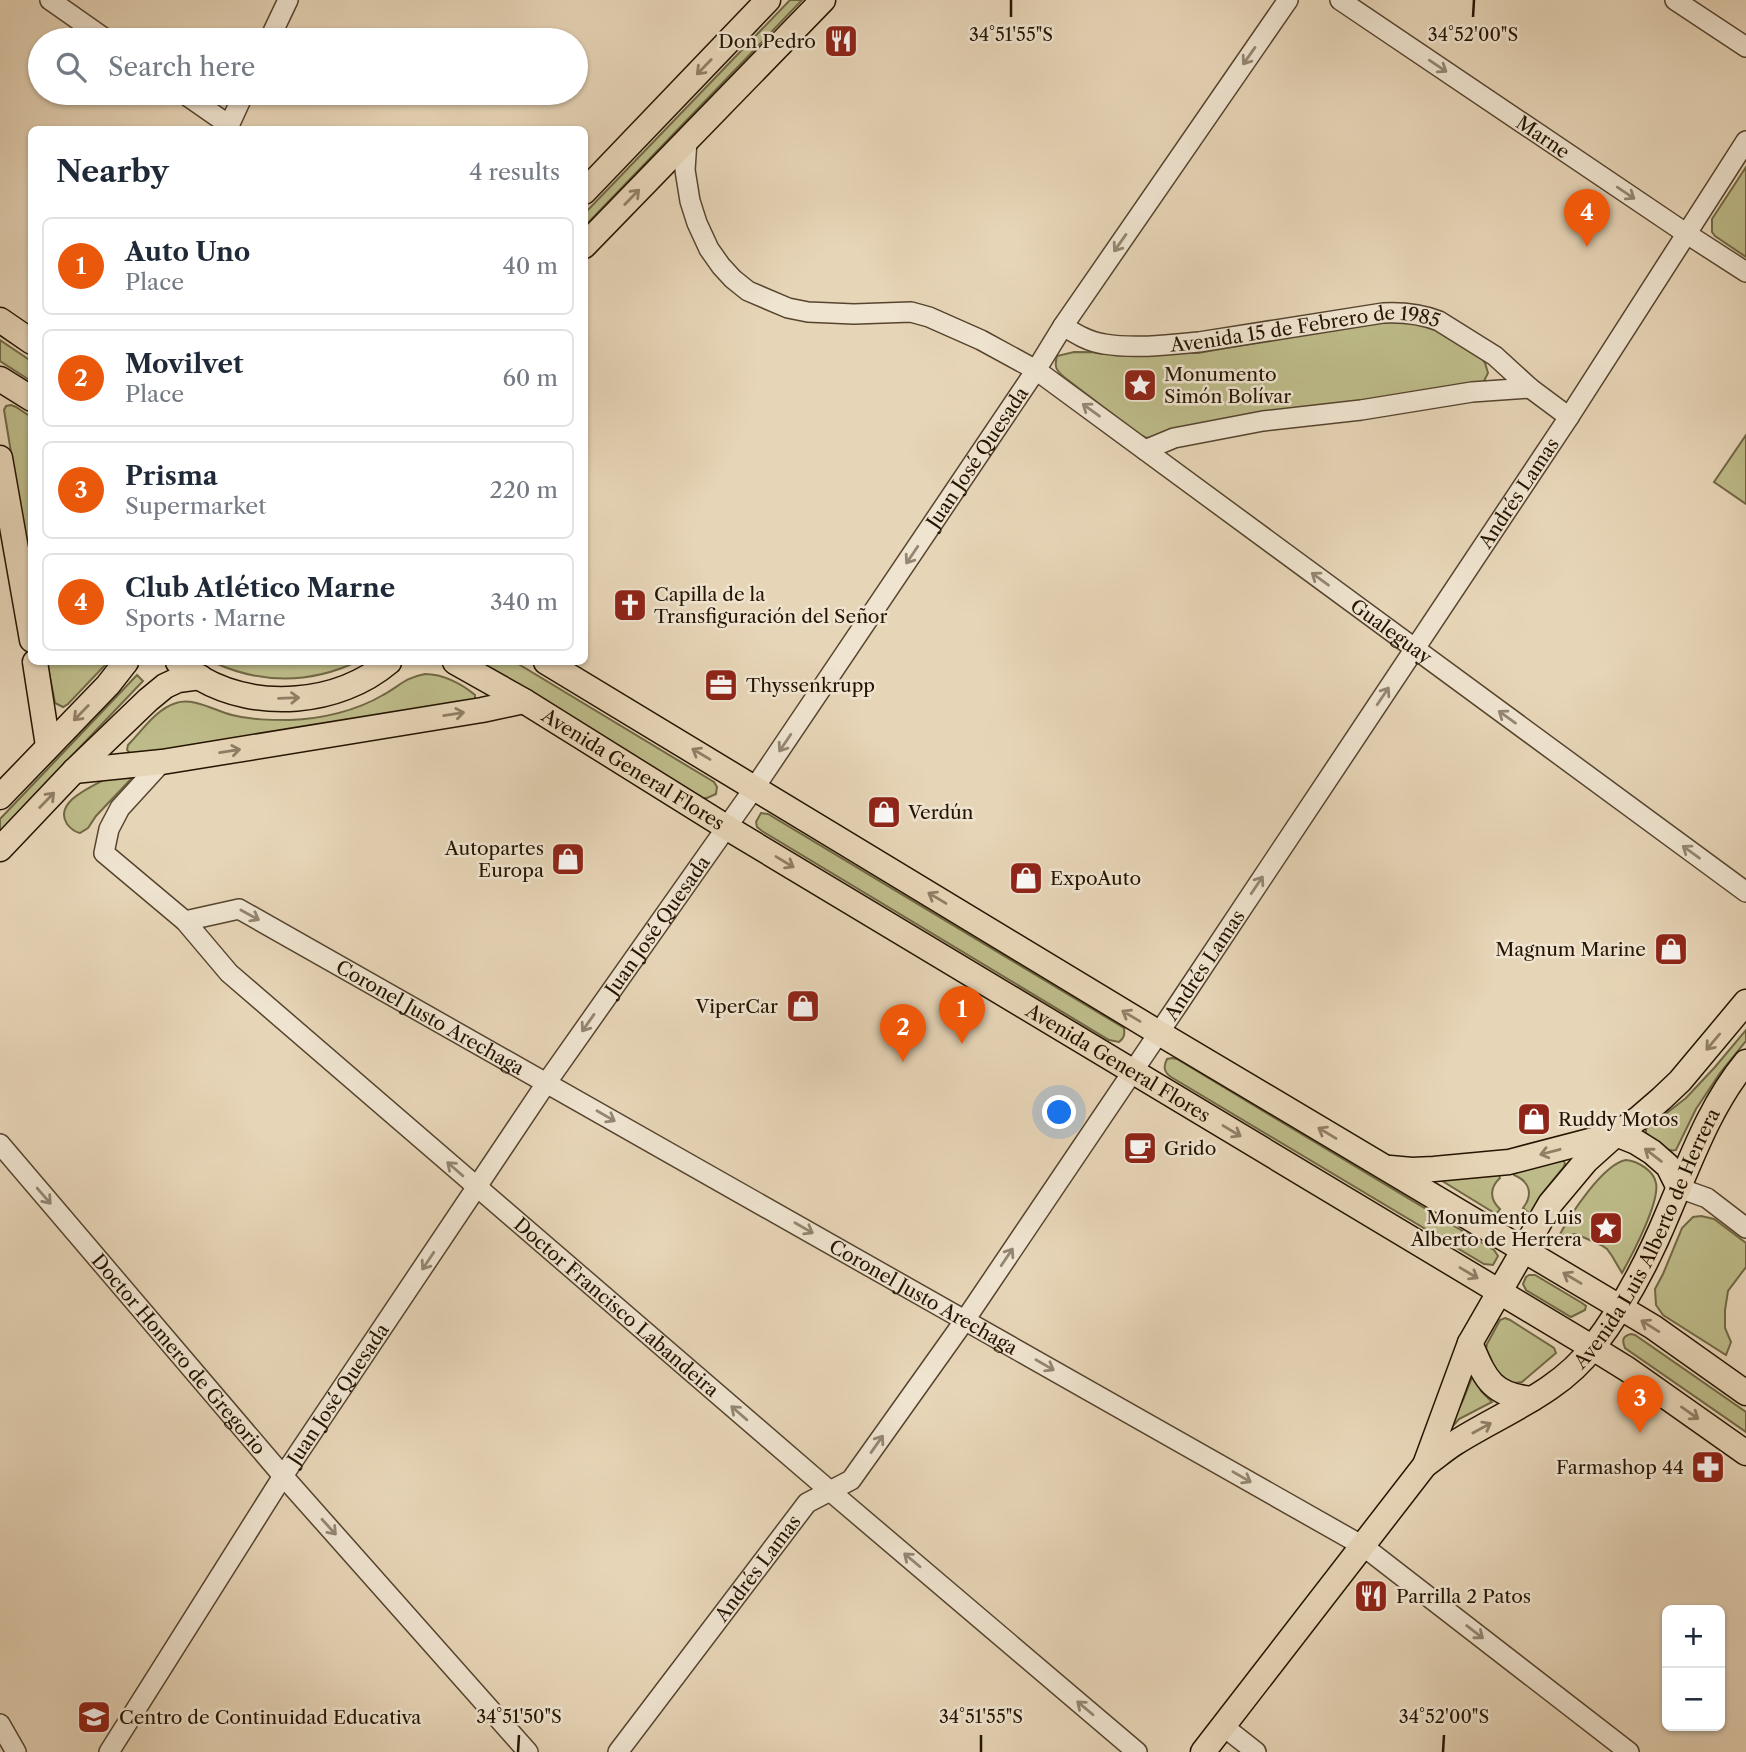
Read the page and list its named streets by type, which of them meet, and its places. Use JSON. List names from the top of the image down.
{
  "streets": {
    "main road": ["Avenida General Flores", "Avenida Luis Alberto de Herrera"],
    "street": [
      "Marne",
      "Avenida 15 de Febrero de 1985",
      "Juan José Quesada",
      "Andrés Lamas",
      "Gualeguay",
      "Coronel Justo Arechaga",
      "Doctor Francisco Labandeira",
      "Doctor Homero de Gregorio"
    ]
  },
  "crossings": [
    ["Marne", "Andrés Lamas"],
    ["Avenida 15 de Febrero de 1985", "Juan José Quesada"],
    ["Avenida 15 de Febrero de 1985", "Andrés Lamas"],
    ["Juan José Quesada", "Gualeguay"],
    ["Juan José Quesada", "Avenida General Flores"],
    ["Juan José Quesada", "Coronel Justo Arechaga"],
    ["Juan José Quesada", "Doctor Francisco Labandeira"],
    ["Juan José Quesada", "Doctor Homero de Gregorio"],
    ["Andrés Lamas", "Gualeguay"],
    ["Andrés Lamas", "Avenida General Flores"],
    ["Andrés Lamas", "Coronel Justo Arechaga"],
    ["Andrés Lamas", "Doctor Francisco Labandeira"],
    ["Avenida General Flores", "Avenida Luis Alberto de Herrera"],
    ["Avenida General Flores", "Doctor Francisco Labandeira"],
    ["Coronel Justo Arechaga", "Avenida Luis Alberto de Herrera"],
    ["Coronel Justo Arechaga", "Doctor Francisco Labandeira"]
  ],
  "one_way": [
    "Marne",
    "Juan José Quesada",
    "Andrés Lamas",
    "Gualeguay",
    "Coronel Justo Arechaga",
    "Doctor Francisco Labandeira",
    "Doctor Homero de Gregorio"
  ],
  "places": {
    "restaurant": ["Don Pedro", "Parrilla 2 Patos"],
    "place": ["Monumento Simón Bolívar", "Monumento Luis Alberto de Herrera"],
    "church": ["Capilla de la Transfiguración del Señor"],
    "office": ["Thyssenkrupp"],
    "shop": [
      "Verdún",
      "Autopartes Europa",
      "ExpoAuto",
      "Magnum Marine",
      "ViperCar",
      "Ruddy Motos"
    ],
    "cafe": ["Grido"],
    "pharmacy": ["Farmashop 44"],
    "school or university": ["Centro de Continuidad Educativa"]
  },
  "page": {
    "search": "Search here",
    "heading": ["Nearby", "4 results"],
    "pins": [
      "4",
      "1",
      "2",
      "3"
    ],
    "list": [
      {
        "mark": "1",
        "name": "Auto Uno",
        "note": "Place",
        "value": "40 m"
      },
      {
        "mark": "2",
        "name": "Movilvet",
        "note": "Place",
        "value": "60 m"
      },
      {
        "mark": "3",
        "name": "Prisma",
        "note": "Supermarket",
        "value": "220 m"
      },
      {
        "mark": "4",
        "name": "Club Atlético Marne",
        "note": "Sports · Marne",
        "value": "340 m"
      }
    ],
    "map_buttons": ["+", "−"]
  },
  "coordinates": ["34°51'55\"S", "34°52'00\"S", "34°51'50\"S"]
}
